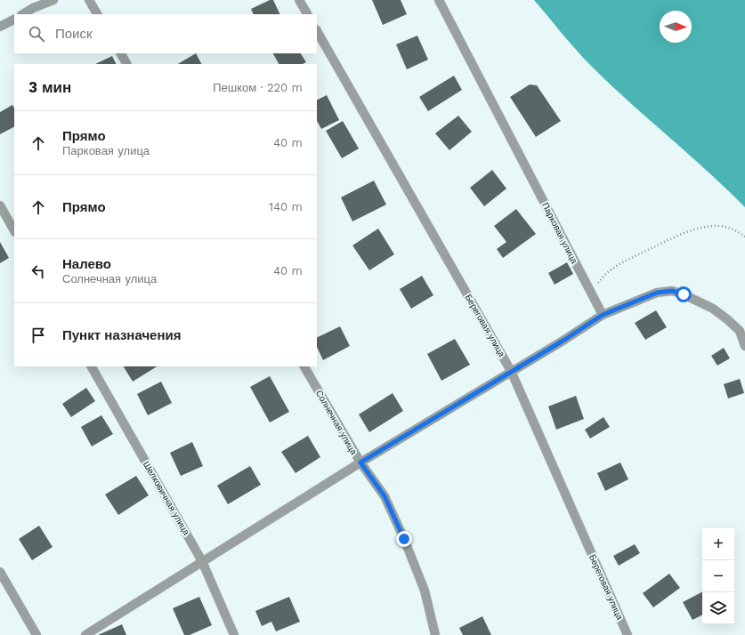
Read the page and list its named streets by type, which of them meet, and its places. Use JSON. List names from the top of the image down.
{
  "streets": {
    "street": [
      "Парковая улица",
      "Береговая улица",
      "Солнечная улица",
      "Шелковичная улица"
    ]
  },
  "north": "right",
  "page": {
    "search": "Поиск",
    "heading": ["3 мин", "Пешком · 220 m"],
    "list": [
      ["Прямо", "Парковая улица", "40 m"],
      ["Прямо", "140 m"],
      ["Налево", "Солнечная улица", "40 m"],
      "Пункт назначения"
    ],
    "map_buttons": ["+", "−"]
  }
}
